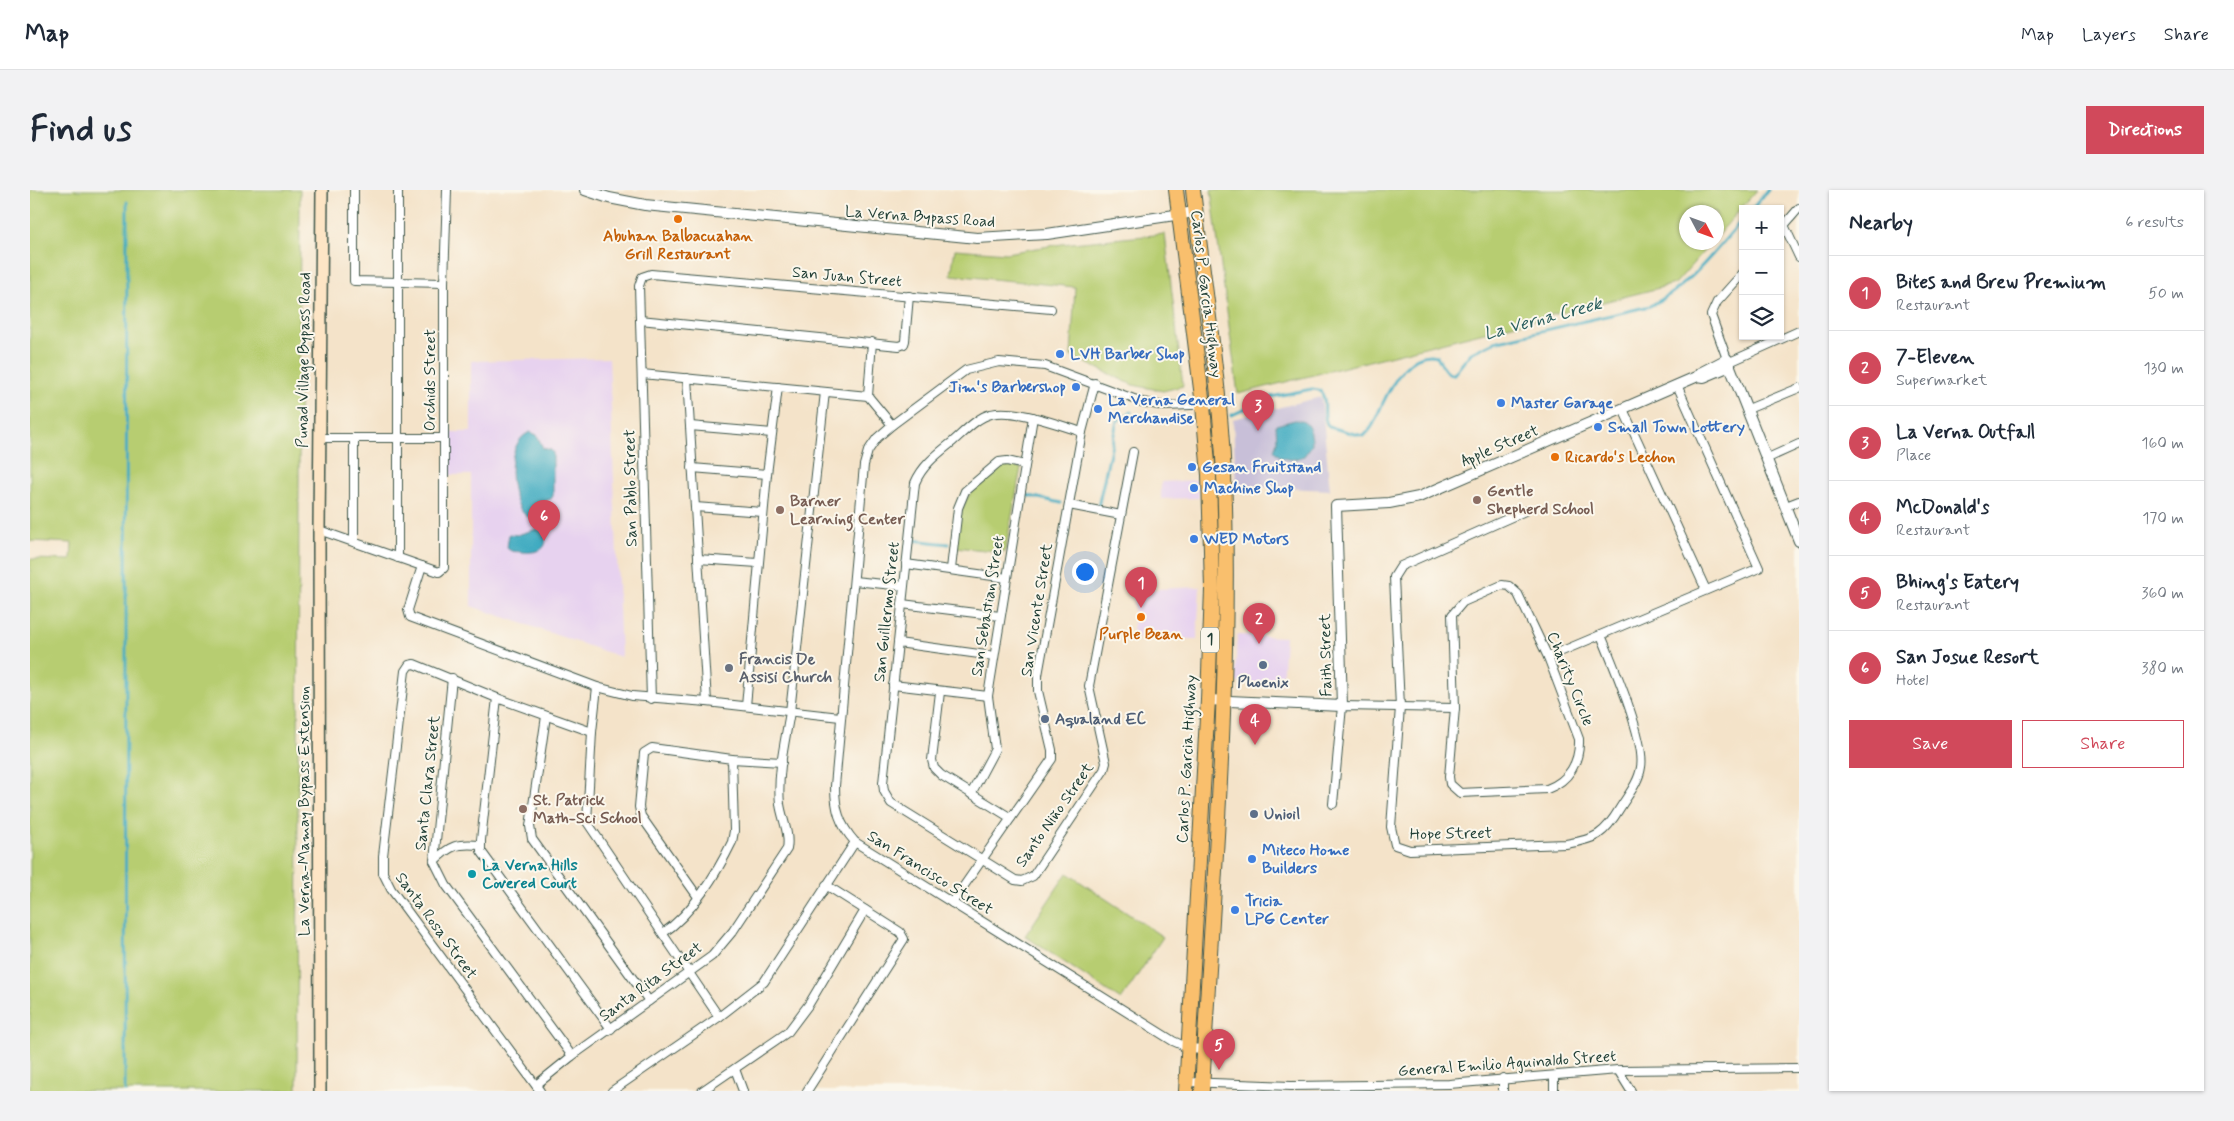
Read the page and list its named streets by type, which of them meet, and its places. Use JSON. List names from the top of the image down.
{
  "streets": {
    "highway": ["Carlos P. Garcia Highway", "1"],
    "main road": ["Punad Village Bypass Road", "La Verna-Mamay Bypass Extension"],
    "street": [
      "La Verna Bypass Road",
      "San Juan Street",
      "Orchids Street",
      "Apple Street",
      "San Pablo Street",
      "San Sebastian Street",
      "San Vicente Street",
      "San Guillermo Street",
      "Faith Street",
      "Charity Circle",
      "Santa Clara Street",
      "Santo Niño Street",
      "Hope Street",
      "San Francisco Street",
      "Santa Rosa Street",
      "Santa Rita Street",
      "General Emilio Aguinaldo Street"
    ]
  },
  "crossings": [
    ["La Verna Bypass Road", "Carlos P. Garcia Highway"],
    ["San Juan Street", "San Pablo Street"],
    ["Carlos P. Garcia Highway", "San Francisco Street"],
    ["Carlos P. Garcia Highway", "General Emilio Aguinaldo Street"],
    ["Punad Village Bypass Road", "La Verna-Mamay Bypass Extension"],
    ["Apple Street", "Faith Street"],
    ["San Sebastian Street", "San Guillermo Street"],
    ["San Vicente Street", "San Guillermo Street"],
    ["San Vicente Street", "Santo Niño Street"],
    ["San Vicente Street", "San Francisco Street"],
    ["San Guillermo Street", "Santo Niño Street"],
    ["Santa Clara Street", "Santa Rosa Street"],
    ["Santa Clara Street", "Santa Rita Street"],
    ["Santa Rosa Street", "Santa Rita Street"]
  ],
  "water": ["La Verna Creek"],
  "places": [
    "Abuhan Balbacuahan Grill Restaurant",
    "LVH Barber Shop",
    "Jim's Barbershop",
    "Master Garage",
    "La Verna General Merchandise",
    "Small Town Lottery",
    "Ricardo's Lechon",
    "Gesan Fruitstand",
    "Machine Shop",
    "Gentle Shepherd School",
    "Barner Learning Center",
    "WED Motors",
    "Purple Bean",
    "Phoenix",
    "Francis De Assisi Church",
    "Aqualand EC",
    "St. Patrick Math-Sci School",
    "Unioil",
    "Miteco Home Builders",
    "La Verna Hills Covered Court",
    "Tricia LPG Center"
  ],
  "north": "bottom right",
  "page": {
    "header": "Map",
    "nav": ["Map", "Layers", "Share"],
    "buttons": [
      "Directions",
      ["Save", "Share"]
    ],
    "title": "Find us",
    "heading": ["Nearby", "6 results"],
    "map_buttons": ["+", "−"],
    "list": [
      {
        "mark": "1",
        "name": "Bites and Brew Premium",
        "note": "Restaurant",
        "value": "50 m"
      },
      {
        "mark": "2",
        "name": "7-Eleven",
        "note": "Supermarket",
        "value": "130 m"
      },
      {
        "mark": "3",
        "name": "La Verna Outfall",
        "note": "Place",
        "value": "160 m"
      },
      {
        "mark": "4",
        "name": "McDonald's",
        "note": "Restaurant",
        "value": "170 m"
      },
      {
        "mark": "5",
        "name": "Bhing's Eatery",
        "note": "Restaurant",
        "value": "360 m"
      },
      {
        "mark": "6",
        "name": "San Josue Resort",
        "note": "Hotel",
        "value": "380 m"
      }
    ],
    "pins": [
      "3",
      "6",
      "1",
      "2",
      "4",
      "5"
    ]
  }
}
